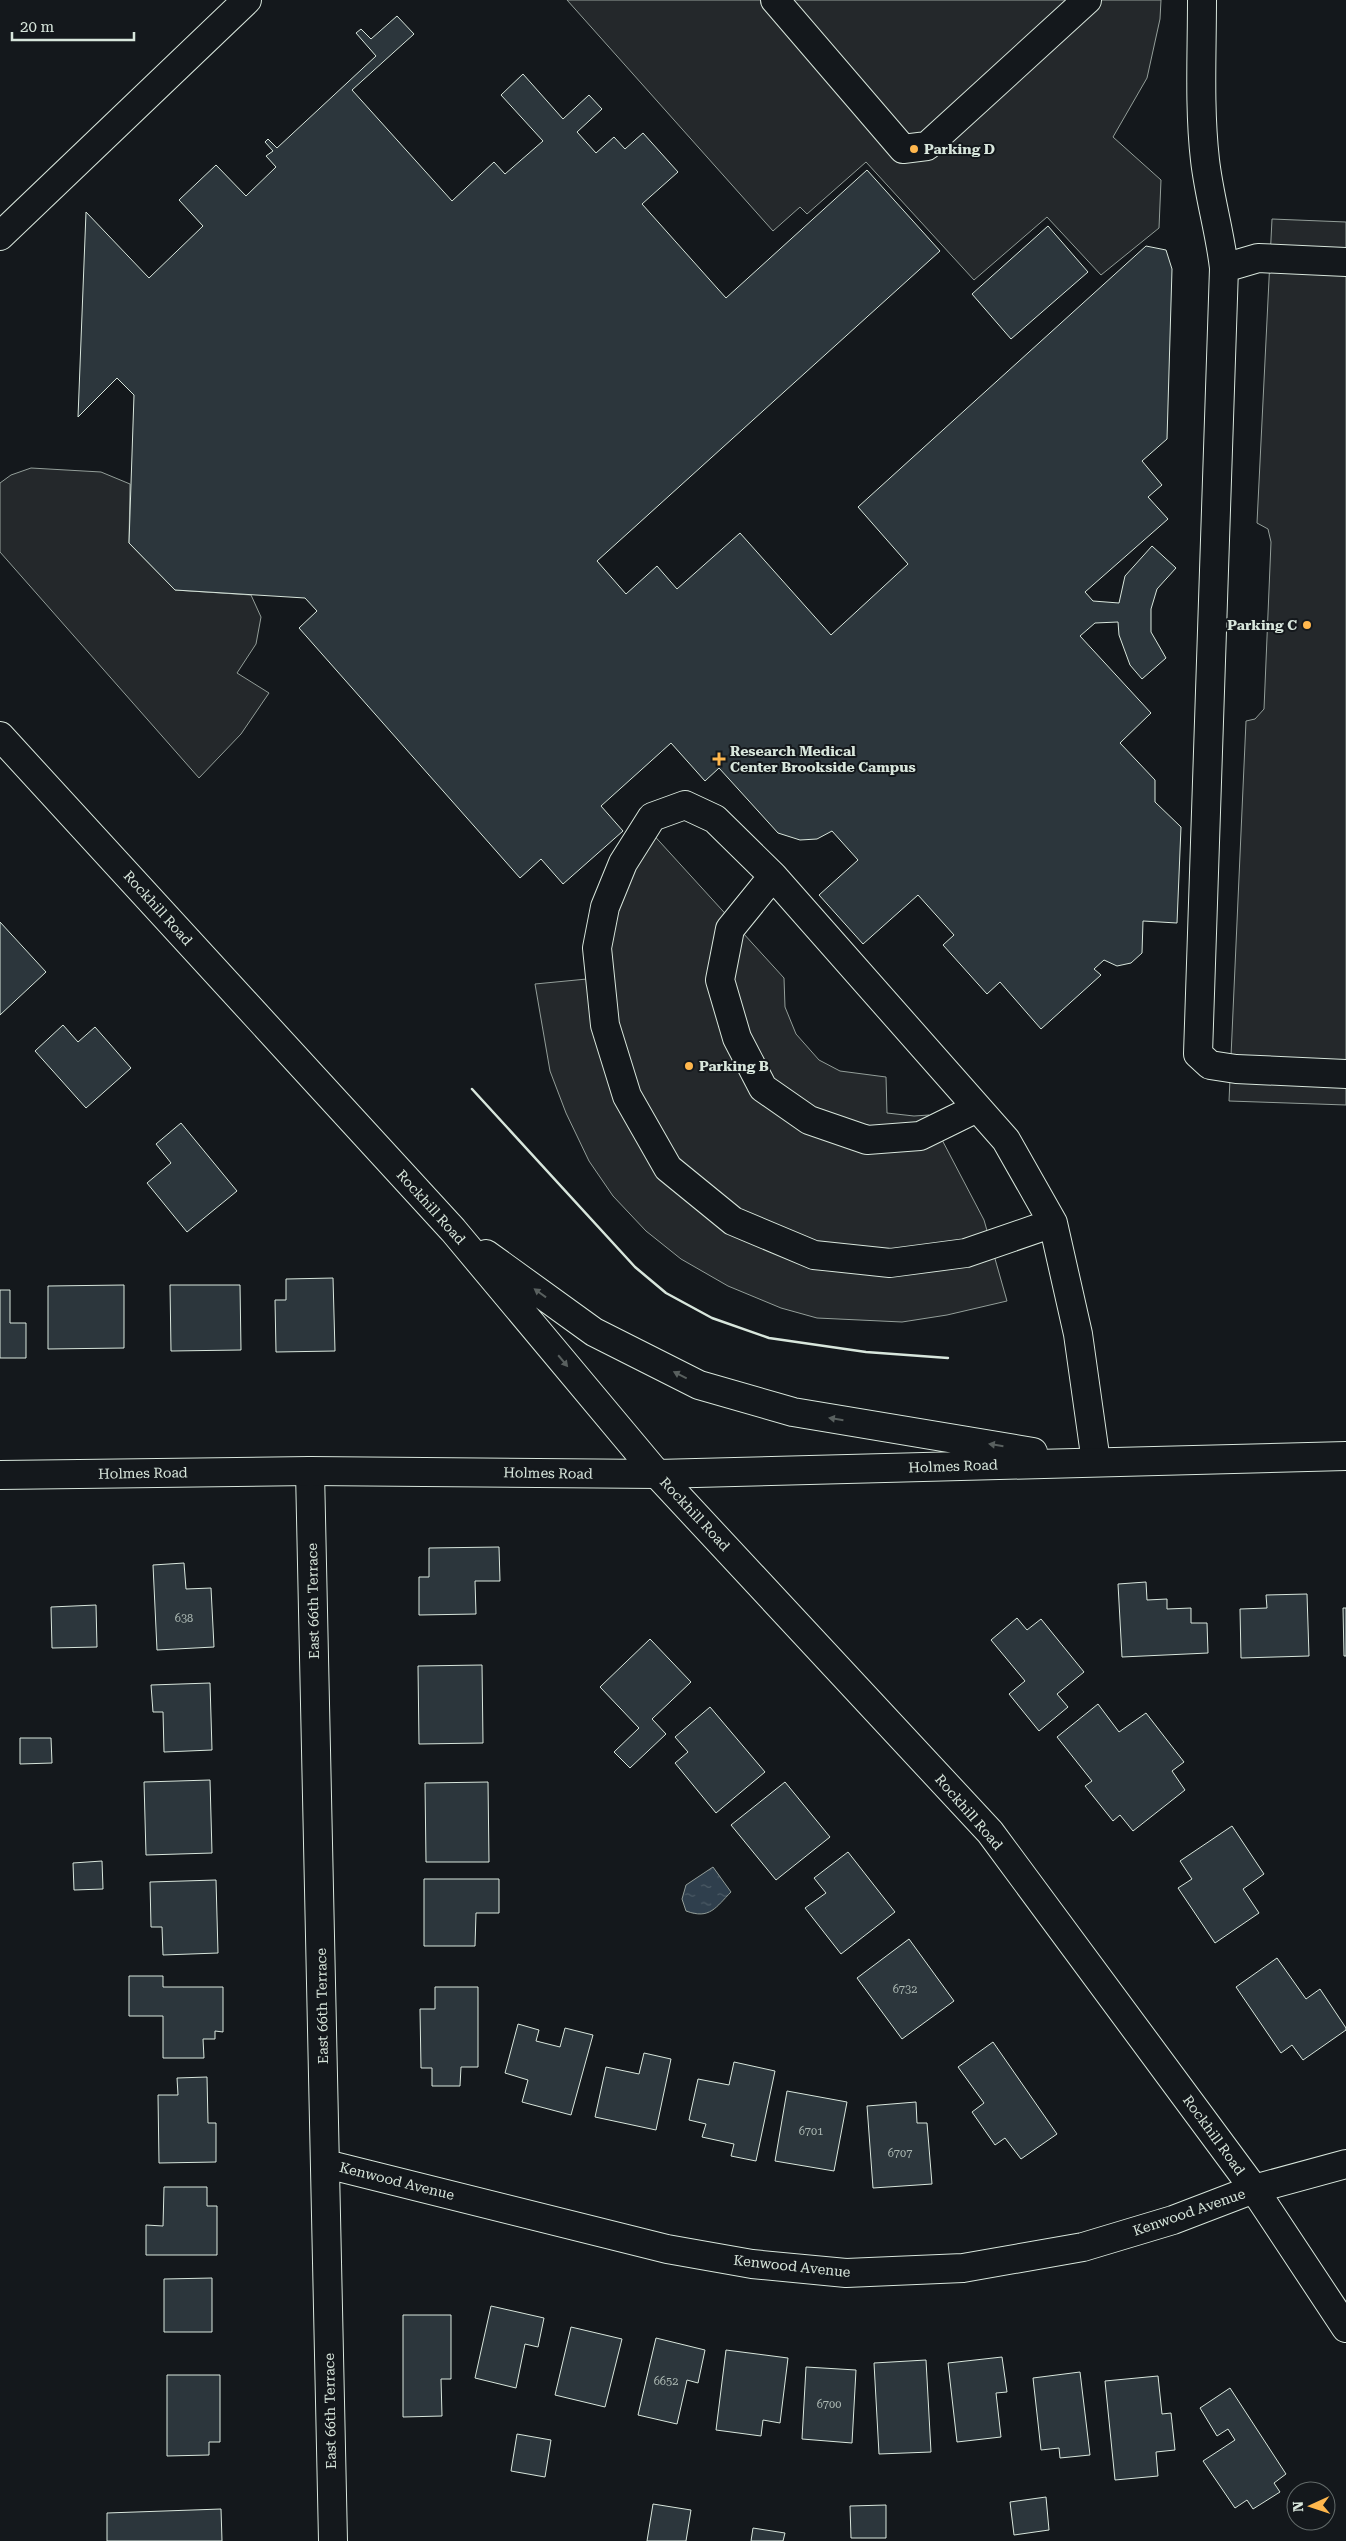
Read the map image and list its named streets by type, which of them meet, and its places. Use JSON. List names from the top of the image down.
{
  "streets": {
    "street": [
      "Rockhill Road",
      "Holmes Road",
      "East 66th Terrace",
      "Kenwood Avenue"
    ]
  },
  "crossings": [
    ["Rockhill Road", "Holmes Road"],
    ["Rockhill Road", "Kenwood Avenue"],
    ["Holmes Road", "East 66th Terrace"],
    ["East 66th Terrace", "Kenwood Avenue"]
  ],
  "places": {
    "other": ["Parking D", "Parking C", "Parking B"],
    "health": ["Research Medical Center Brookside Campus"]
  },
  "house_numbers": [
    "638",
    "6732",
    "6701",
    "6707",
    "6652",
    "6700"
  ],
  "scale_bar": "20 m",
  "north": "left"
}
